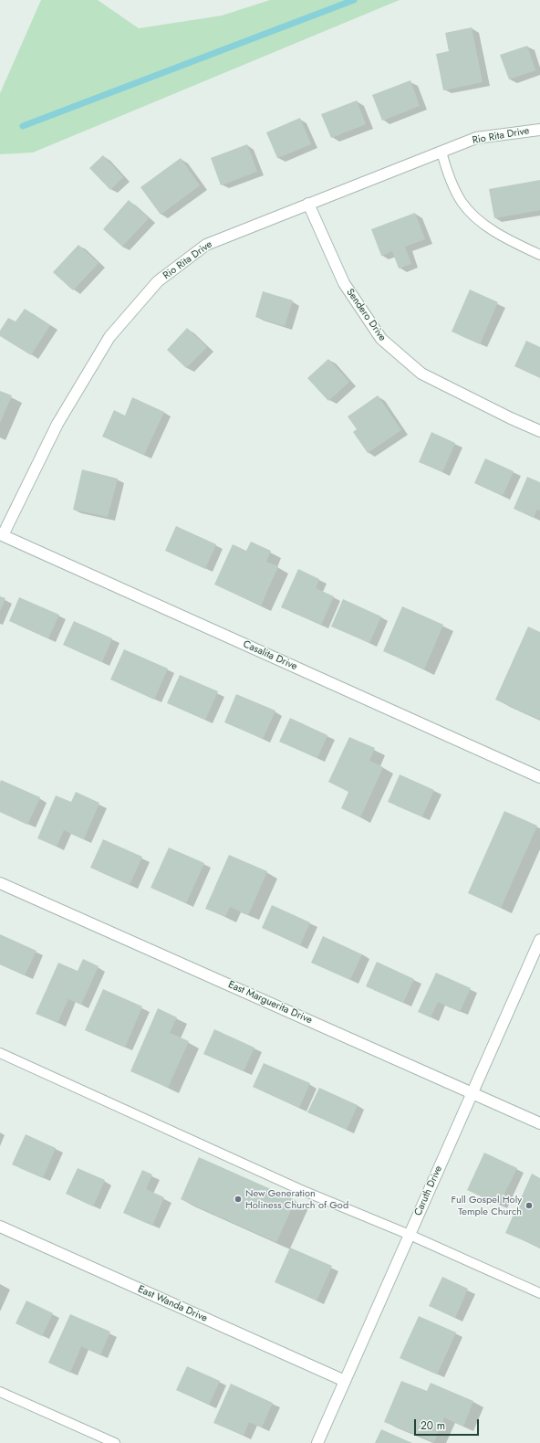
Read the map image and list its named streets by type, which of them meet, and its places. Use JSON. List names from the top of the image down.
{
  "streets": {
    "street": [
      "Rio Rita Drive",
      "Sendero Drive",
      "Casalita Drive",
      "East Marguerita Drive",
      "Caruth Drive",
      "East Wanda Drive"
    ]
  },
  "crossings": [
    ["Rio Rita Drive", "Sendero Drive"],
    ["Rio Rita Drive", "Casalita Drive"],
    ["East Marguerita Drive", "Caruth Drive"],
    ["Caruth Drive", "East Wanda Drive"]
  ],
  "places": ["New Generation Holiness Church of God", "Full Gospel Holy Temple Church"],
  "scale_bar": "20 m"
}
